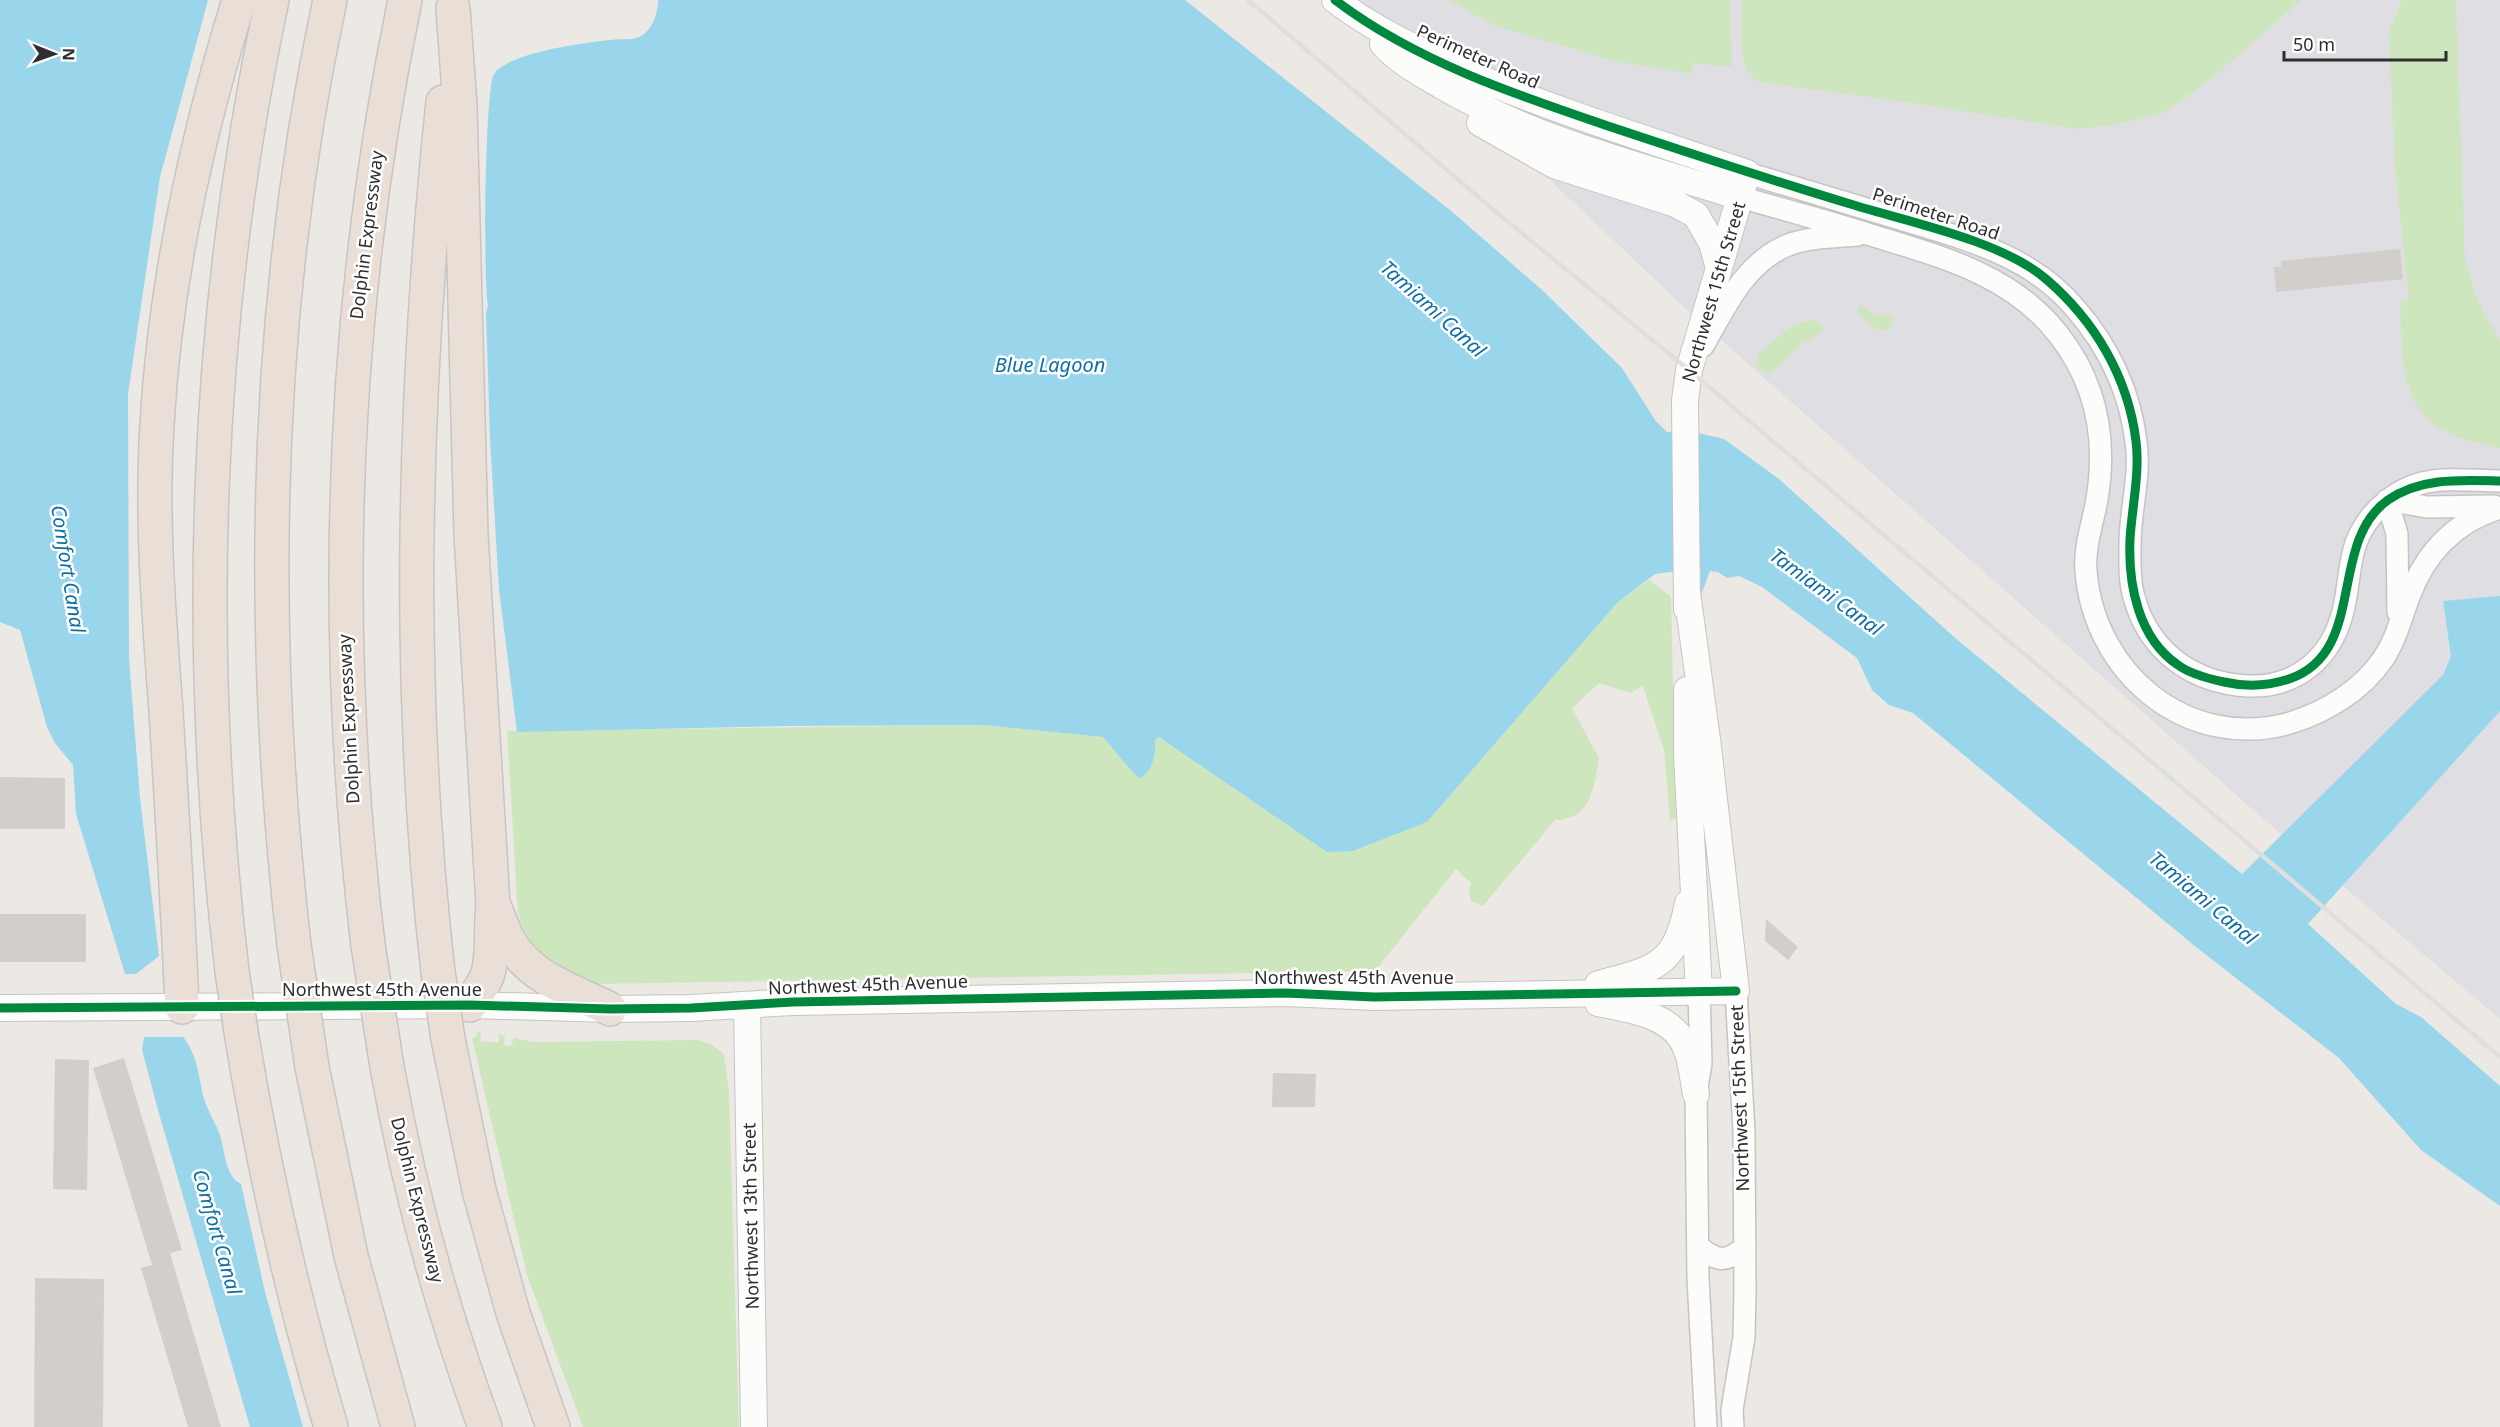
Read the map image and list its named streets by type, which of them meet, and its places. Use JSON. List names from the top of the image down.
{
  "streets": {
    "highway": ["Dolphin Expressway"],
    "street": [
      "Perimeter Road",
      "Northwest 15th Street",
      "Northwest 45th Avenue",
      "Northwest 13th Street"
    ]
  },
  "crossings": [
    ["Perimeter Road", "Northwest 15th Street"],
    ["Northwest 15th Street", "Northwest 45th Avenue"],
    ["Northwest 45th Avenue", "Northwest 13th Street"]
  ],
  "water": ["Tamiami Canal", "Blue Lagoon", "Comfort Canal"],
  "scale_bar": "50 m",
  "north": "right"
}
